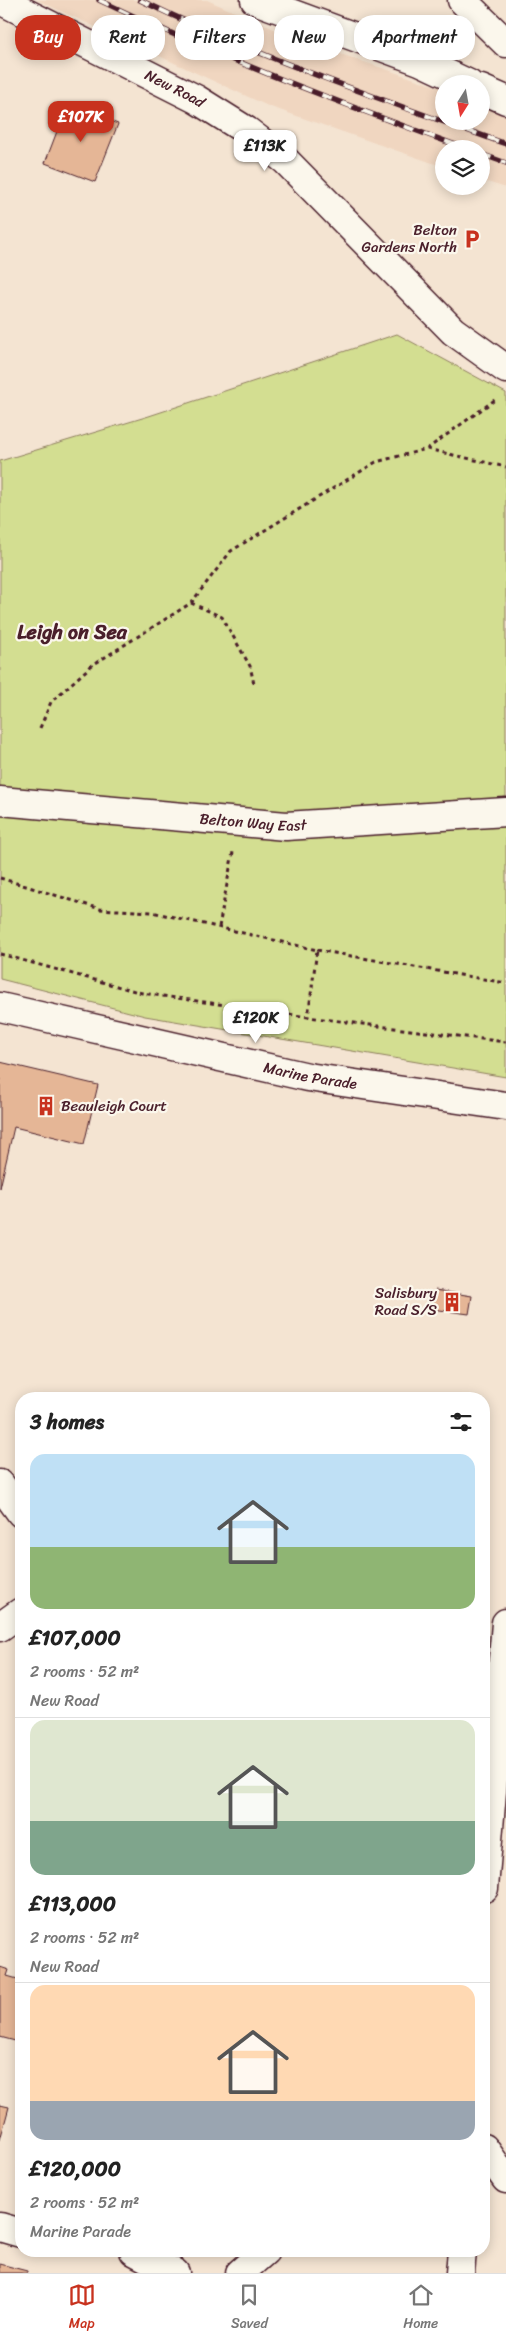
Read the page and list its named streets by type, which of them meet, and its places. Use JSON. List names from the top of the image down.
{
  "streets": {
    "street": ["New Road", "Belton Way East", "Marine Parade"]
  },
  "districts": ["Leigh on Sea"],
  "places": {
    "parking": ["Belton Gardens North"],
    "building": ["Beauleigh Court", "Salisbury Road S/S"]
  },
  "north": "bottom",
  "page": {
    "chip": [
      "Buy",
      "Rent",
      "Filters",
      "New",
      "Apartment"
    ],
    "price": ["£107K", "£113K", "£120K"],
    "heading": "3 homes",
    "list": [
      {
        "name": "£107,000",
        "note": "2 rooms · 52 m² · New Road"
      },
      {
        "name": "£113,000",
        "note": "2 rooms · 52 m² · New Road"
      },
      {
        "name": "£120,000",
        "note": "2 rooms · 52 m² · Marine Parade"
      }
    ],
    "tabs": ["Map", "Saved", "Home"]
  }
}
